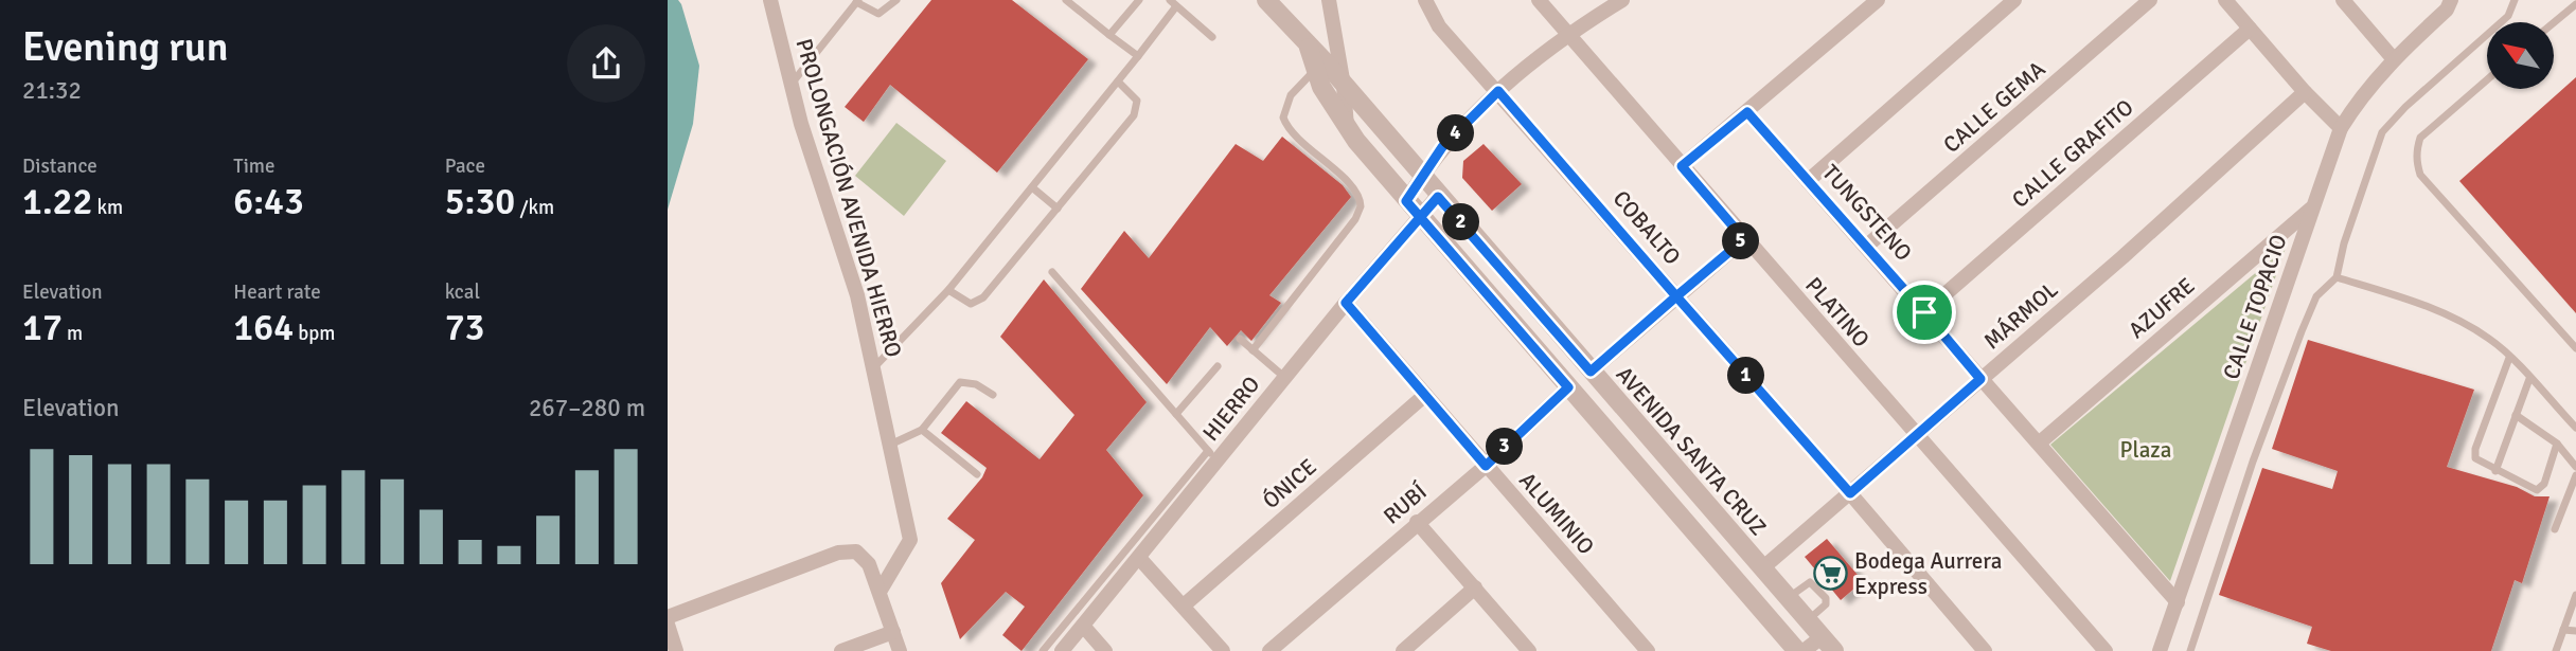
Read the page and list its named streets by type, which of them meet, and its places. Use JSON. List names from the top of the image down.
{
  "streets": {
    "street": [
      "CALLE GEMA",
      "CALLE GRAFITO",
      "PROLONGACIÓN AVENIDA HIERRO",
      "TUNGSTENO",
      "COBALTO",
      "CALLE TOPACIO",
      "AZUFRE",
      "PLATINO",
      "MÁRMOL",
      "HIERRO",
      "AVENIDA SANTA CRUZ",
      "ÓNICE",
      "RUBÍ",
      "ALUMINIO"
    ]
  },
  "crossings": [
    ["CALLE GEMA", "TUNGSTENO"],
    ["CALLE GRAFITO", "TUNGSTENO"],
    ["TUNGSTENO", "CALLE TOPACIO"],
    ["TUNGSTENO", "AZUFRE"],
    ["TUNGSTENO", "MÁRMOL"],
    ["COBALTO", "MÁRMOL"],
    ["CALLE TOPACIO", "AZUFRE"],
    ["PLATINO", "MÁRMOL"],
    ["MÁRMOL", "AVENIDA SANTA CRUZ"],
    ["HIERRO", "AVENIDA SANTA CRUZ"],
    ["HIERRO", "ALUMINIO"],
    ["AVENIDA SANTA CRUZ", "RUBÍ"],
    ["ÓNICE", "ALUMINIO"],
    ["RUBÍ", "ALUMINIO"]
  ],
  "parks": ["Plaza"],
  "places": {
    "supermarket": ["Bodega Aurrera Express"]
  },
  "north": "top left",
  "page": {
    "heading": ["Evening run", "21:32"],
    "pins": [
      "4",
      "2",
      "5",
      "1",
      "3"
    ],
    "stats": [
      ["Distance", "1.22 km"],
      ["Time", "6:43"],
      ["Pace", "5:30 /km"],
      ["Elevation", "17 m"],
      ["Heart rate", "164 bpm"],
      ["kcal", "73"]
    ],
    "chart": ["Elevation", "267–280 m"]
  }
}
